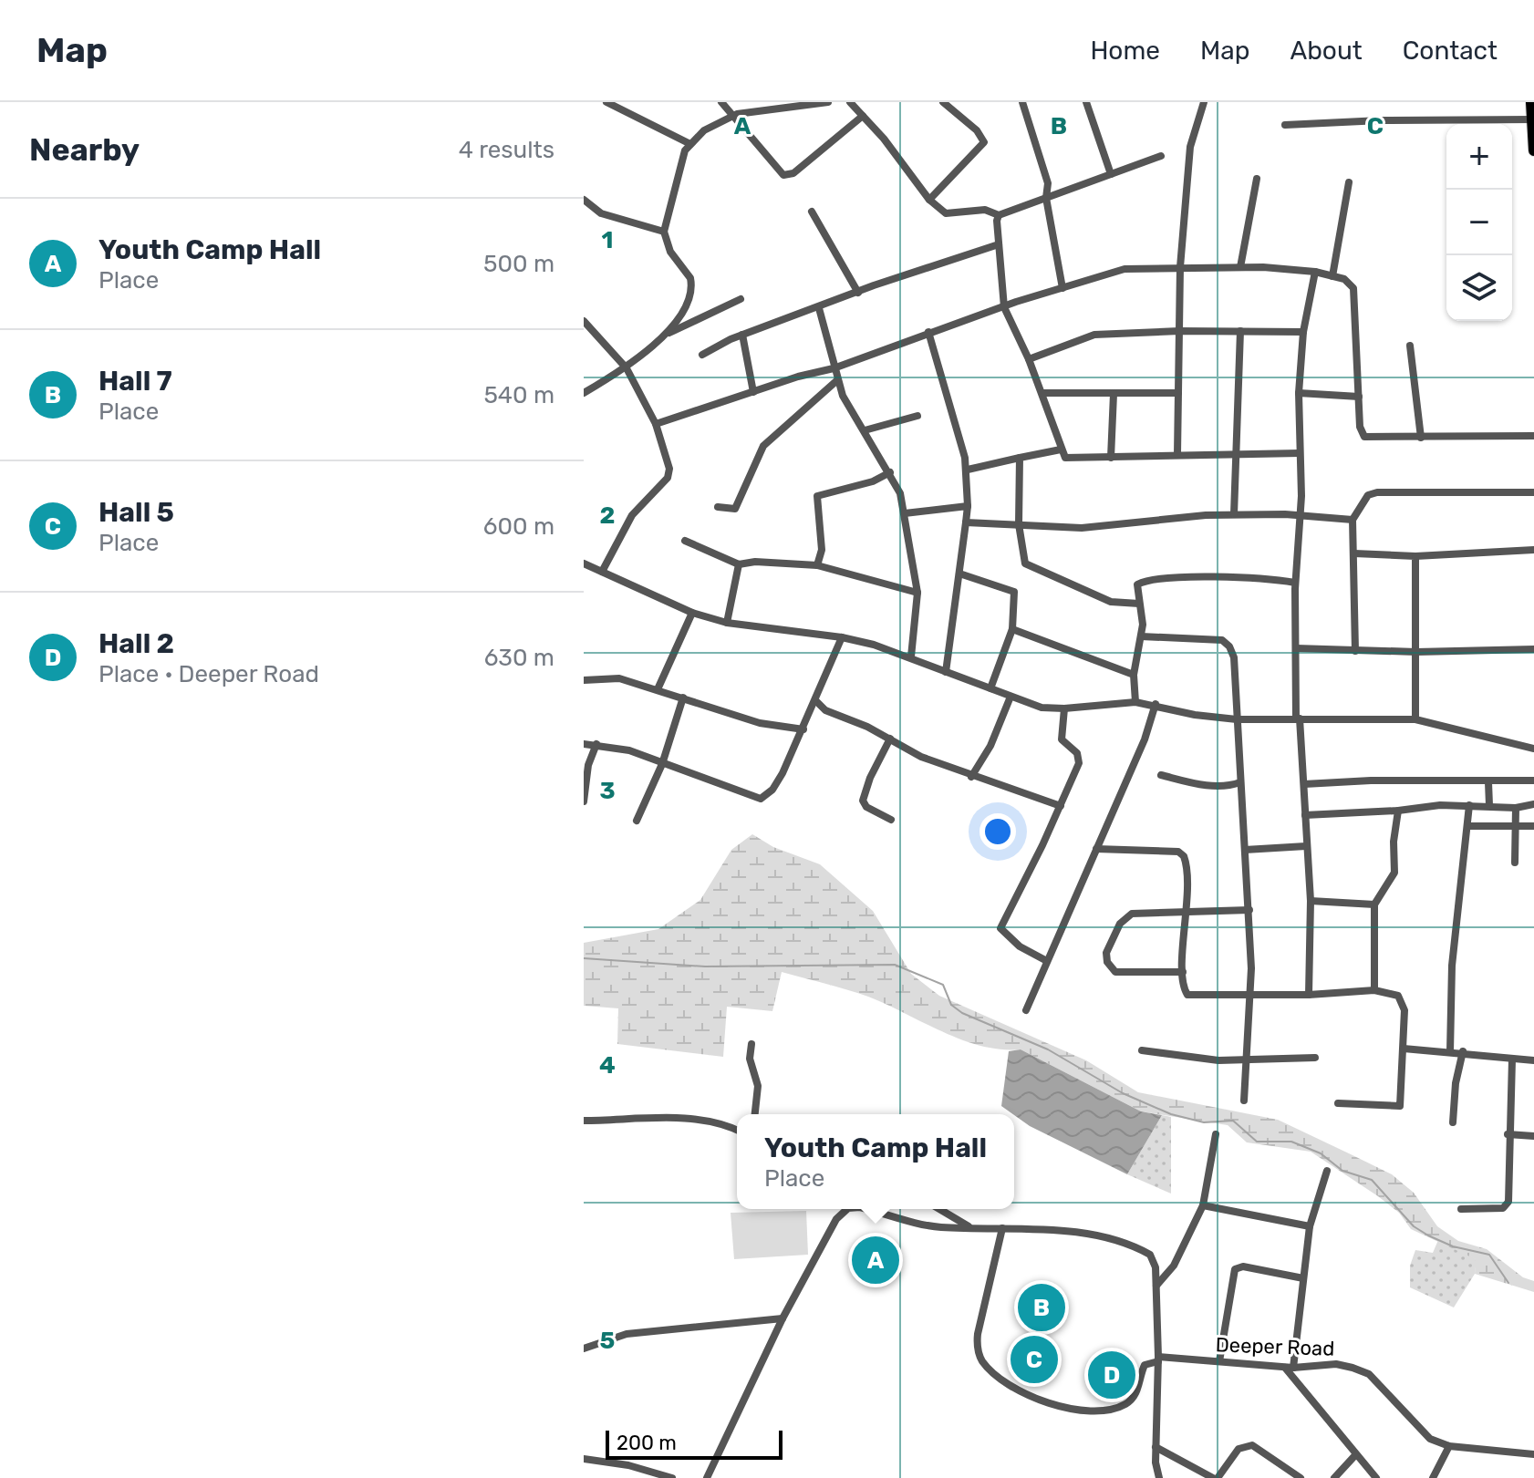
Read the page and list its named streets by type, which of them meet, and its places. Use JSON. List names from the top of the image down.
{
  "streets": {
    "street": ["Deeper Road"]
  },
  "scale_bar": "200 m",
  "page": {
    "header": "Map",
    "nav": [
      "Home",
      "Map",
      "About",
      "Contact"
    ],
    "heading": ["Nearby", "4 results"],
    "map_buttons": ["+", "−"],
    "list": [
      {
        "mark": "A",
        "name": "Youth Camp Hall",
        "note": "Place",
        "value": "500 m"
      },
      {
        "mark": "B",
        "name": "Hall 7",
        "note": "Place",
        "value": "540 m"
      },
      {
        "mark": "C",
        "name": "Hall 5",
        "note": "Place",
        "value": "600 m"
      },
      {
        "mark": "D",
        "name": "Hall 2",
        "note": "Place · Deeper Road",
        "value": "630 m"
      }
    ],
    "popup": ["Youth Camp Hall", "Place"],
    "pins": [
      "A",
      "B",
      "C",
      "D"
    ],
    "scale": "200 m"
  },
  "grid": {
    "columns": ["A", "B", "C"],
    "rows": [
      "1",
      "2",
      "3",
      "4",
      "5"
    ]
  }
}
